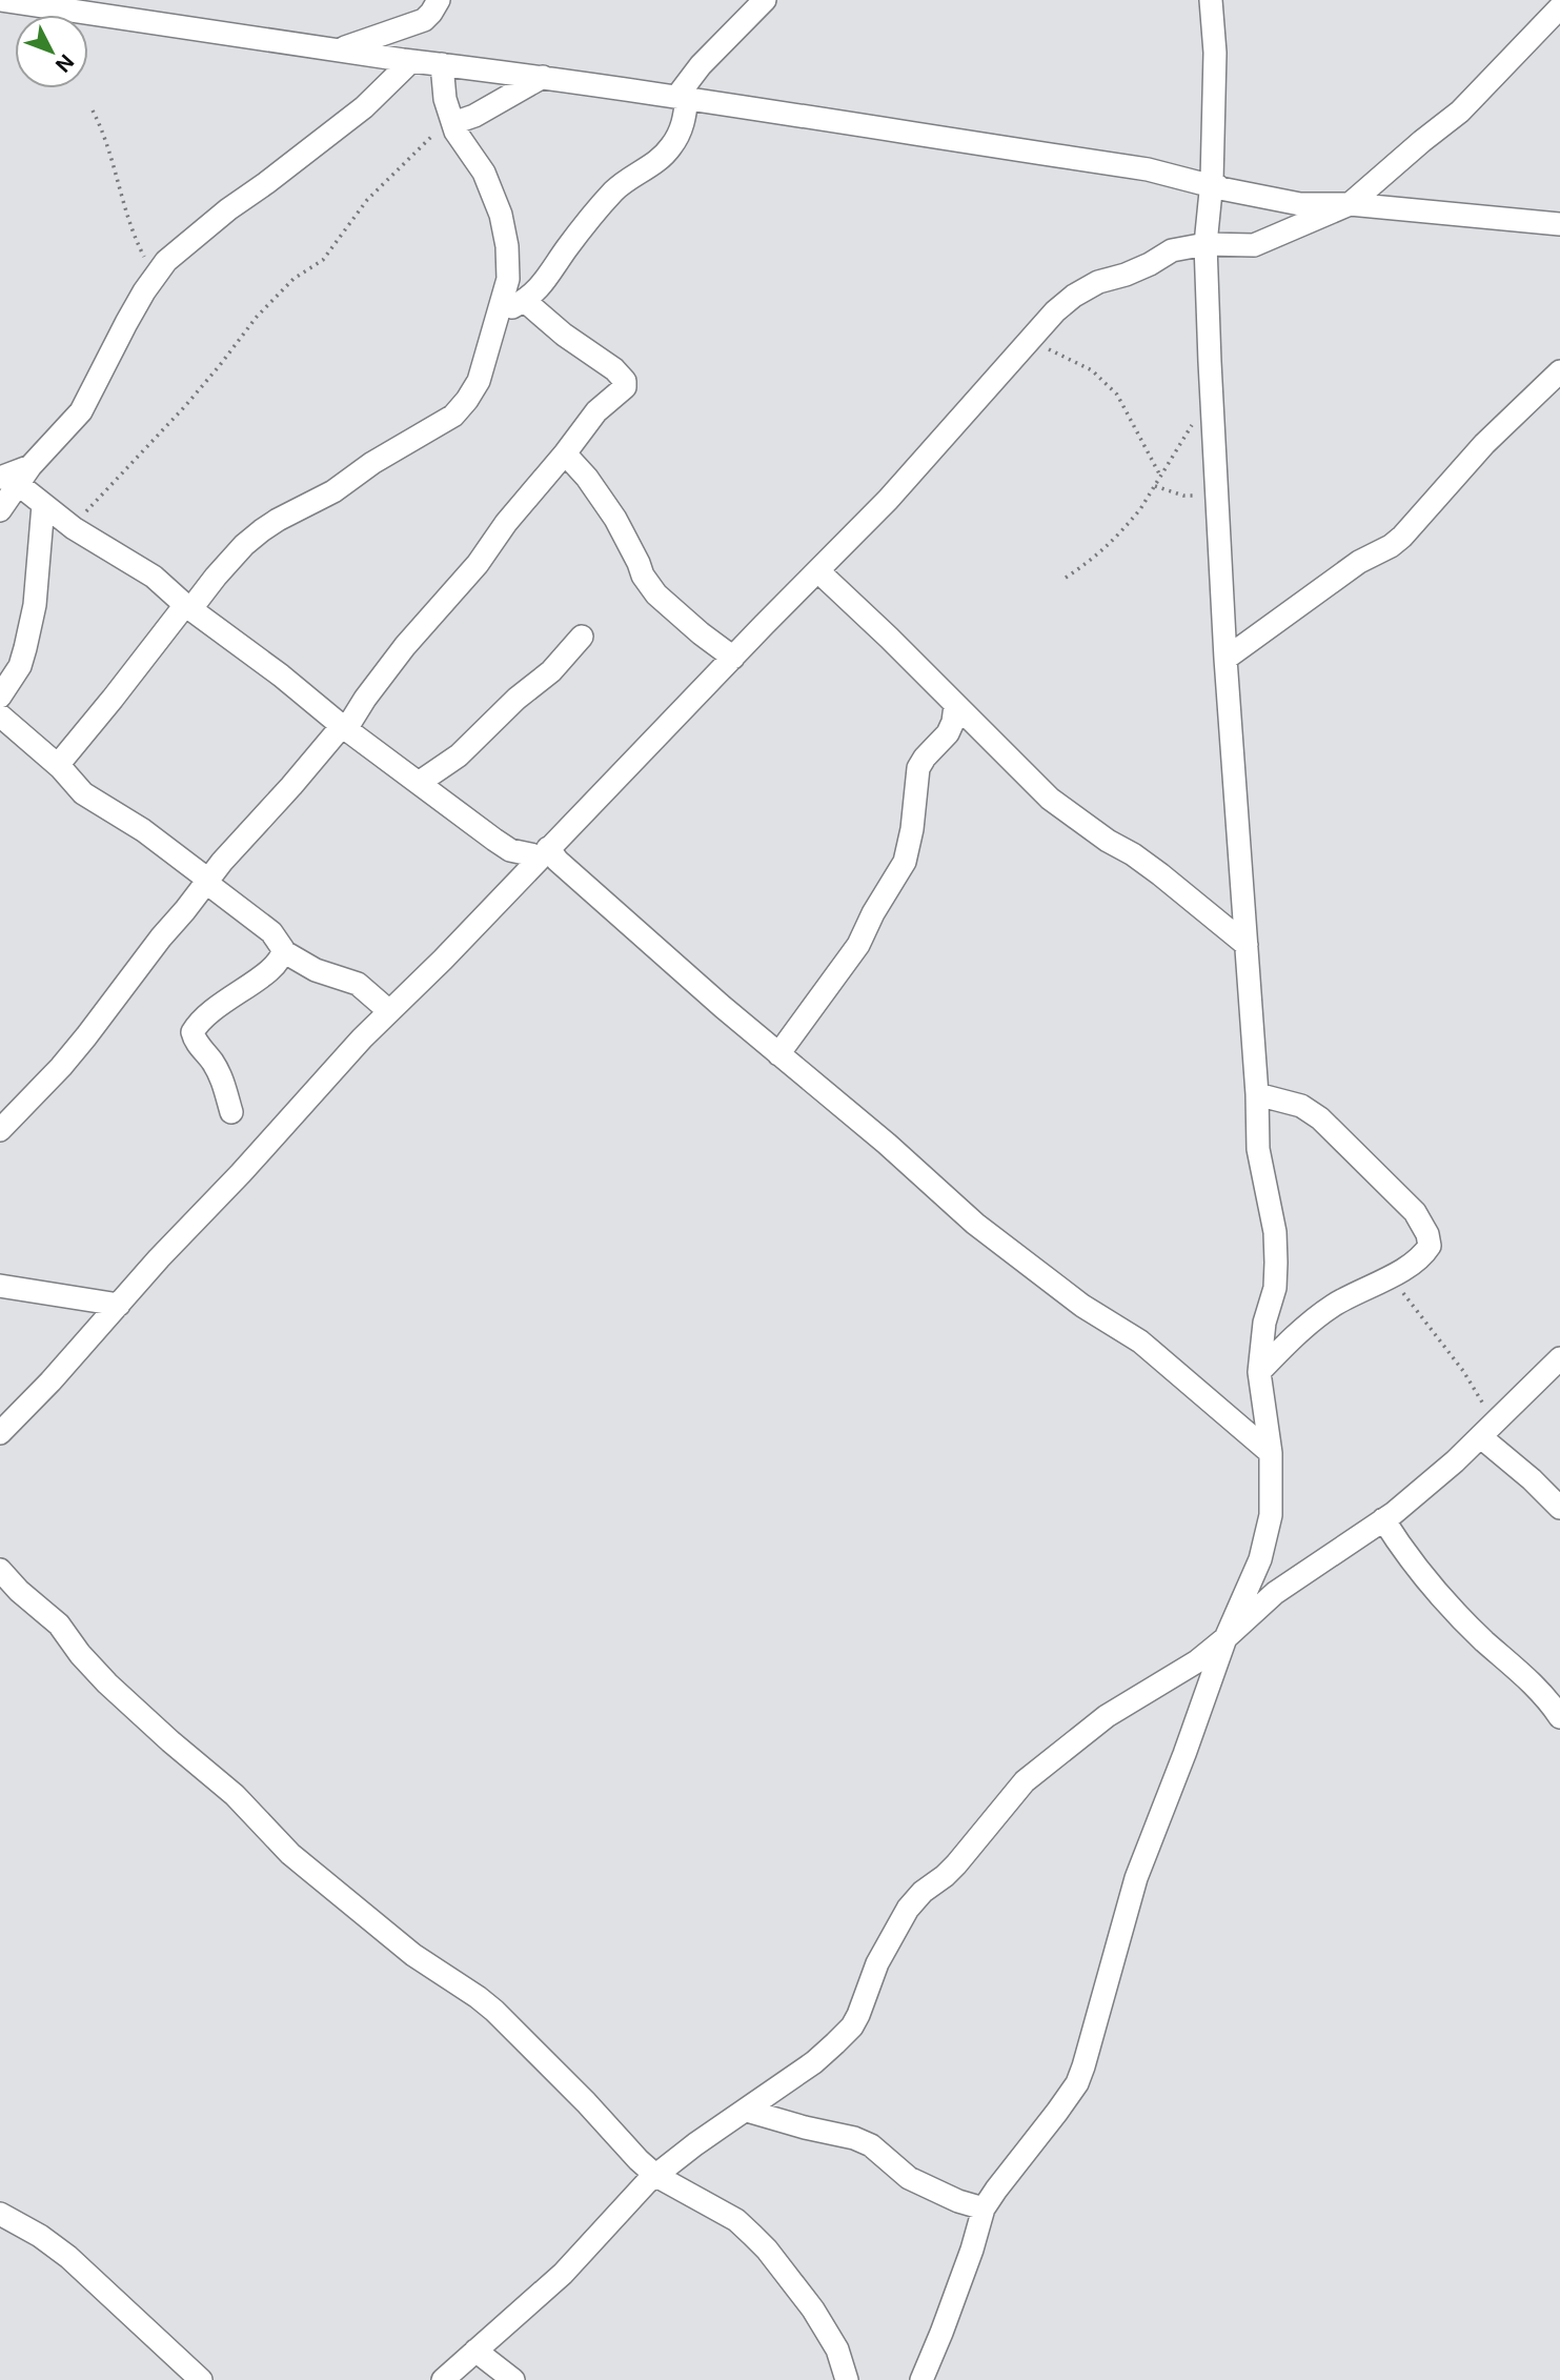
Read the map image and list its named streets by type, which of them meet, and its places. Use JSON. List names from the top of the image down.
{
  "north": "bottom right"
}
